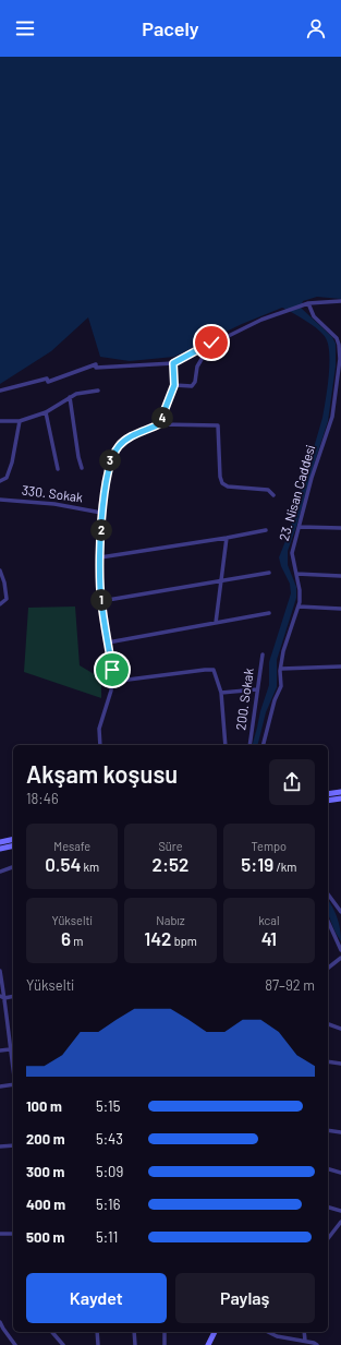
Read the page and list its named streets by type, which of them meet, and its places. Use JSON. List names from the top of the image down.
{
  "streets": {
    "street": ["23. Nisan Caddesi", "330. Sokak", "200. Sokak"]
  },
  "page": {
    "header": "Pacely",
    "pins": [
      "4",
      "3",
      "2",
      "1"
    ],
    "heading": ["Akşam koşusu", "18:46"],
    "stats": [
      ["Mesafe", "0.54 km"],
      ["Süre", "2:52"],
      ["Tempo", "5:19 /km"],
      ["Yükselti", "6 m"],
      ["Nabız", "142 bpm"],
      ["kcal", "41"]
    ],
    "chart": ["Yükselti", "87–92 m"],
    "list": [
      {
        "name": "100 m",
        "note": "5:15"
      },
      {
        "name": "200 m",
        "note": "5:43"
      },
      {
        "name": "300 m",
        "note": "5:09"
      },
      {
        "name": "400 m",
        "note": "5:16"
      },
      {
        "name": "500 m",
        "note": "5:11"
      }
    ],
    "buttons": ["Kaydet", "Paylaş"]
  }
}
